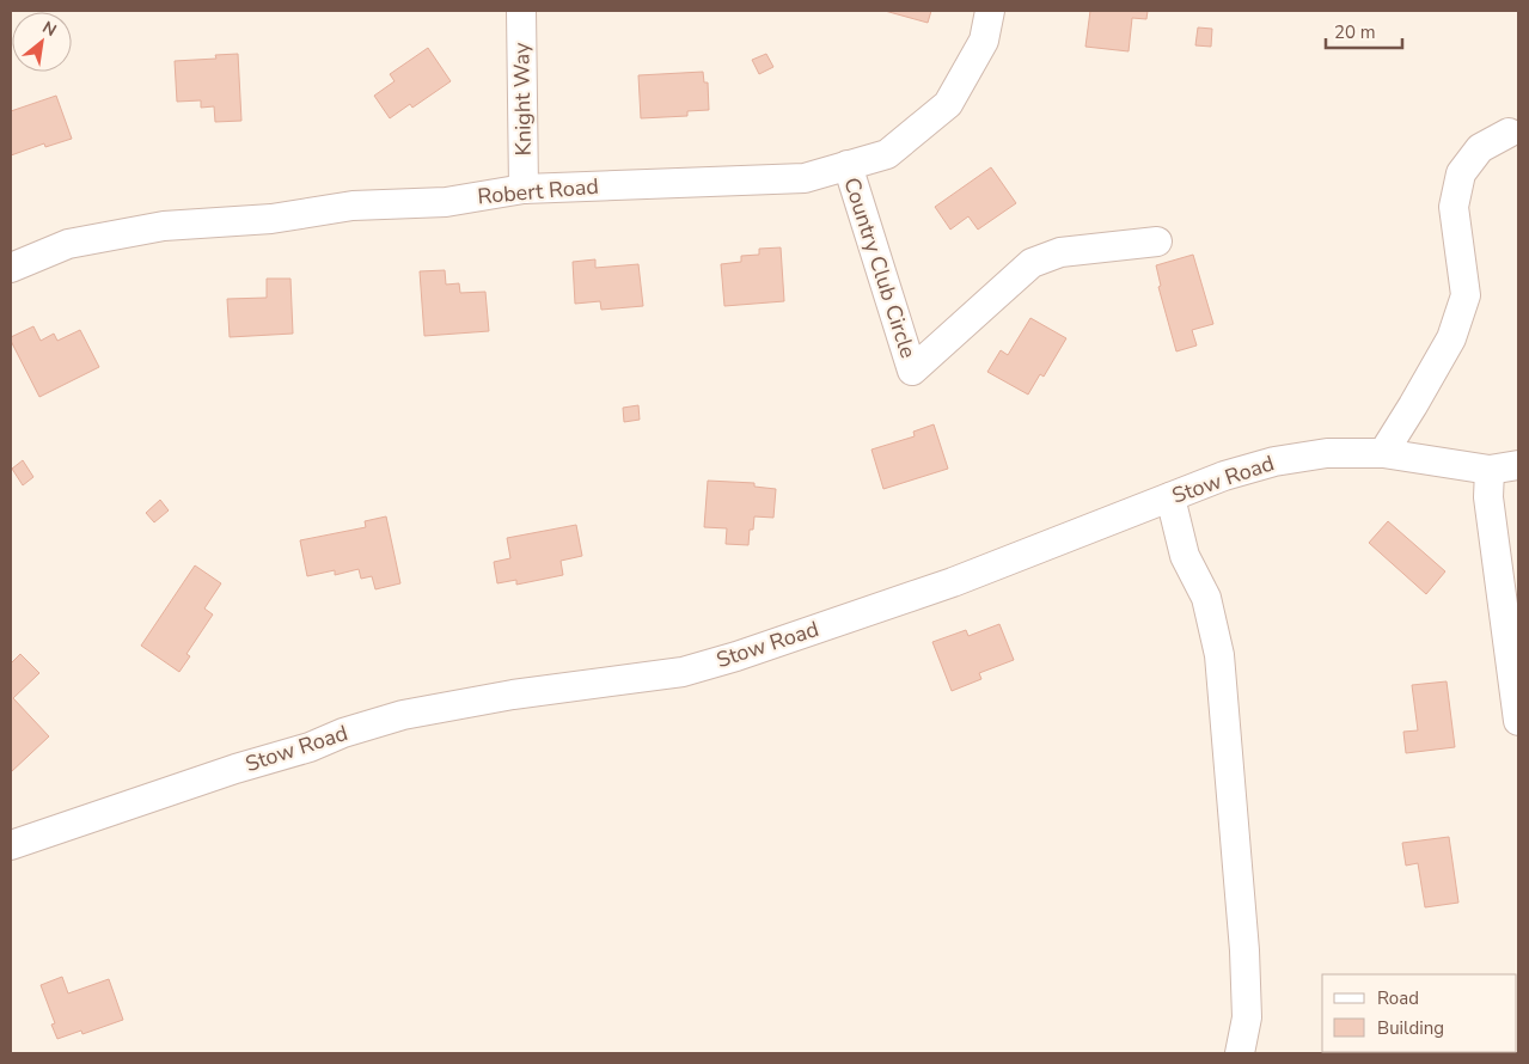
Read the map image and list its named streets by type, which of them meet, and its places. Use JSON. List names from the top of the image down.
{
  "streets": {
    "street": [
      "Knight Way",
      "Robert Road",
      "Country Club Circle",
      "Stow Road"
    ]
  },
  "crossings": [
    ["Knight Way", "Robert Road"],
    ["Robert Road", "Country Club Circle"]
  ],
  "legend": ["Road", "Building"],
  "scale_bar": "20 m",
  "north": "top right"
}
